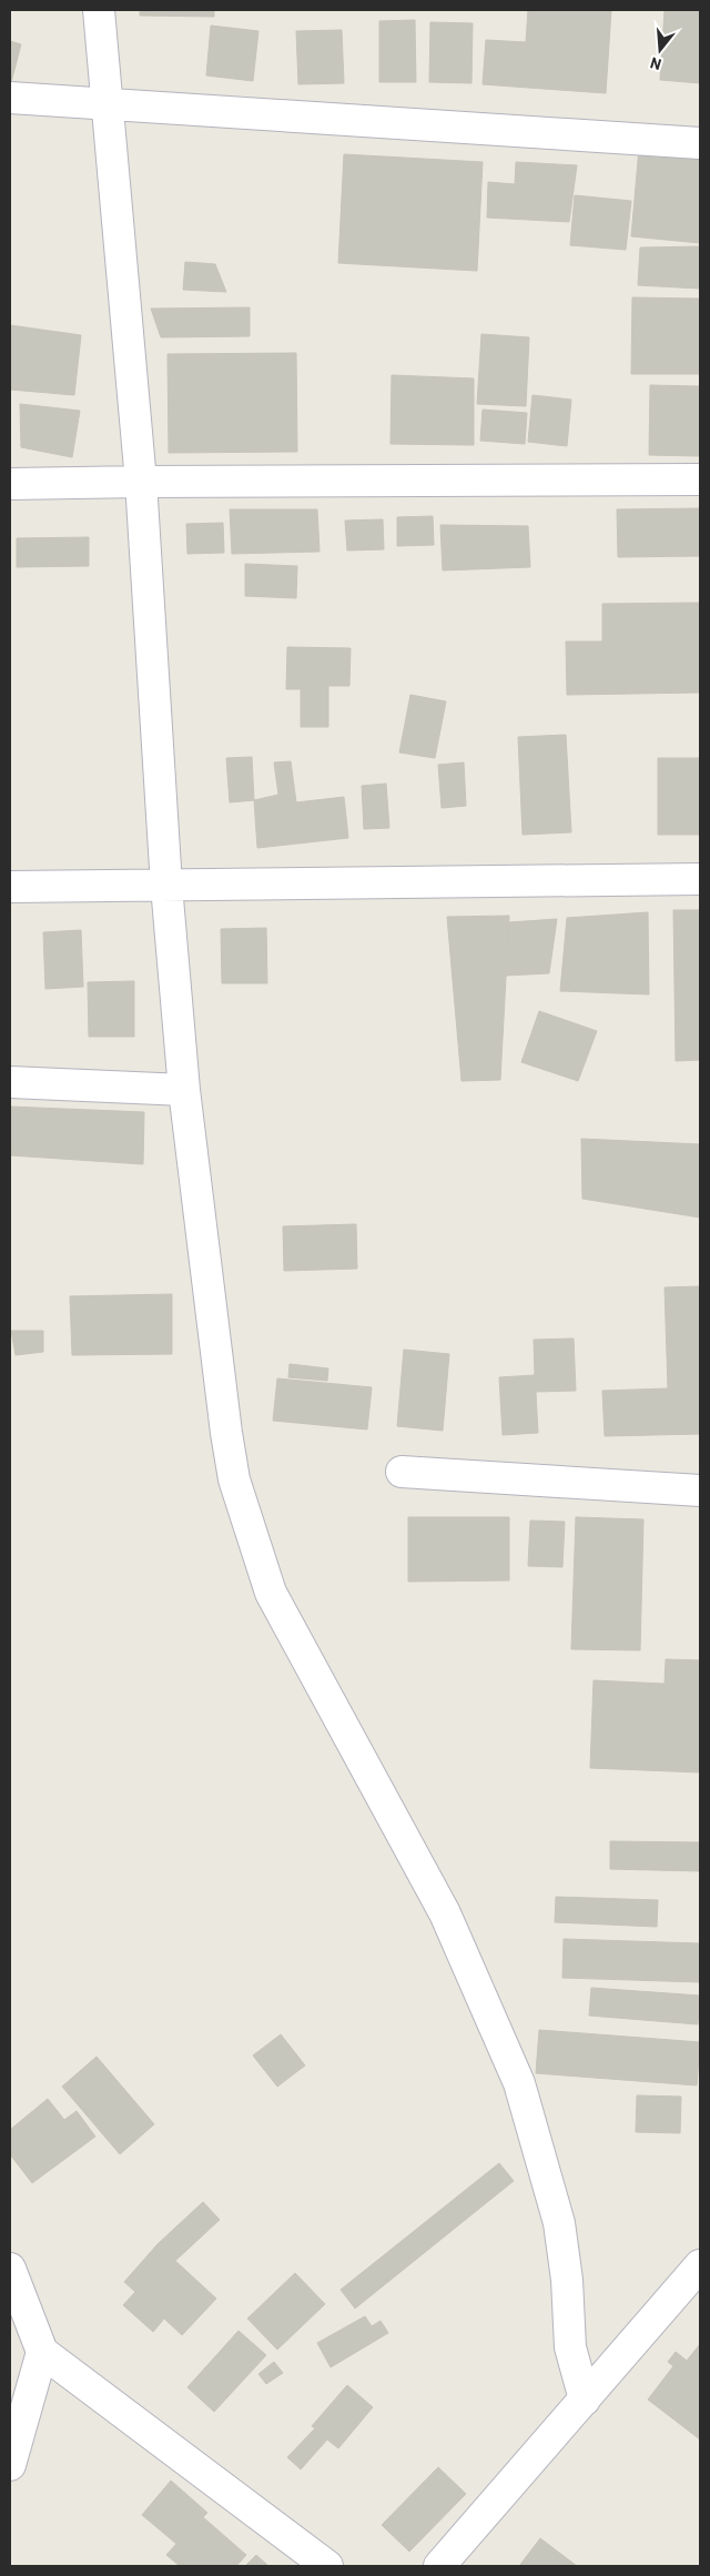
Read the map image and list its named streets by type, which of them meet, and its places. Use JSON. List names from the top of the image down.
{
  "north": "bottom"
}
